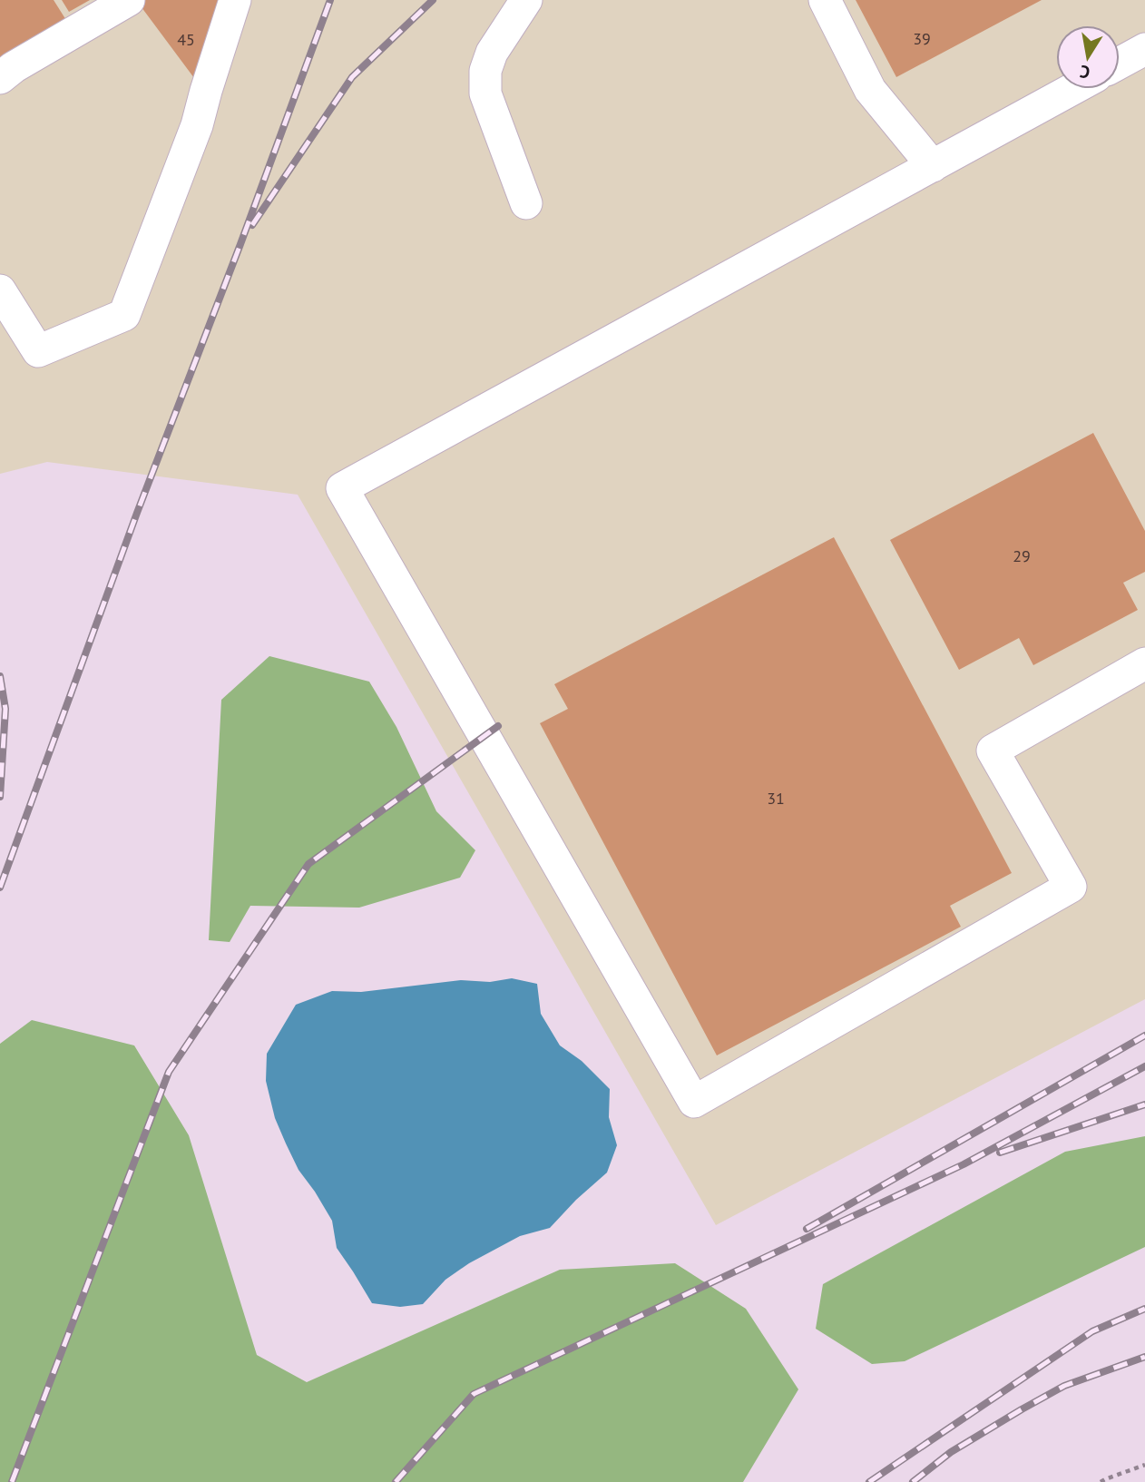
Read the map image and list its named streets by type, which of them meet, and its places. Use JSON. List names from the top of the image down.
{
  "house_numbers": [
    "39",
    "45",
    "29",
    "31"
  ],
  "north": "bottom"
}
